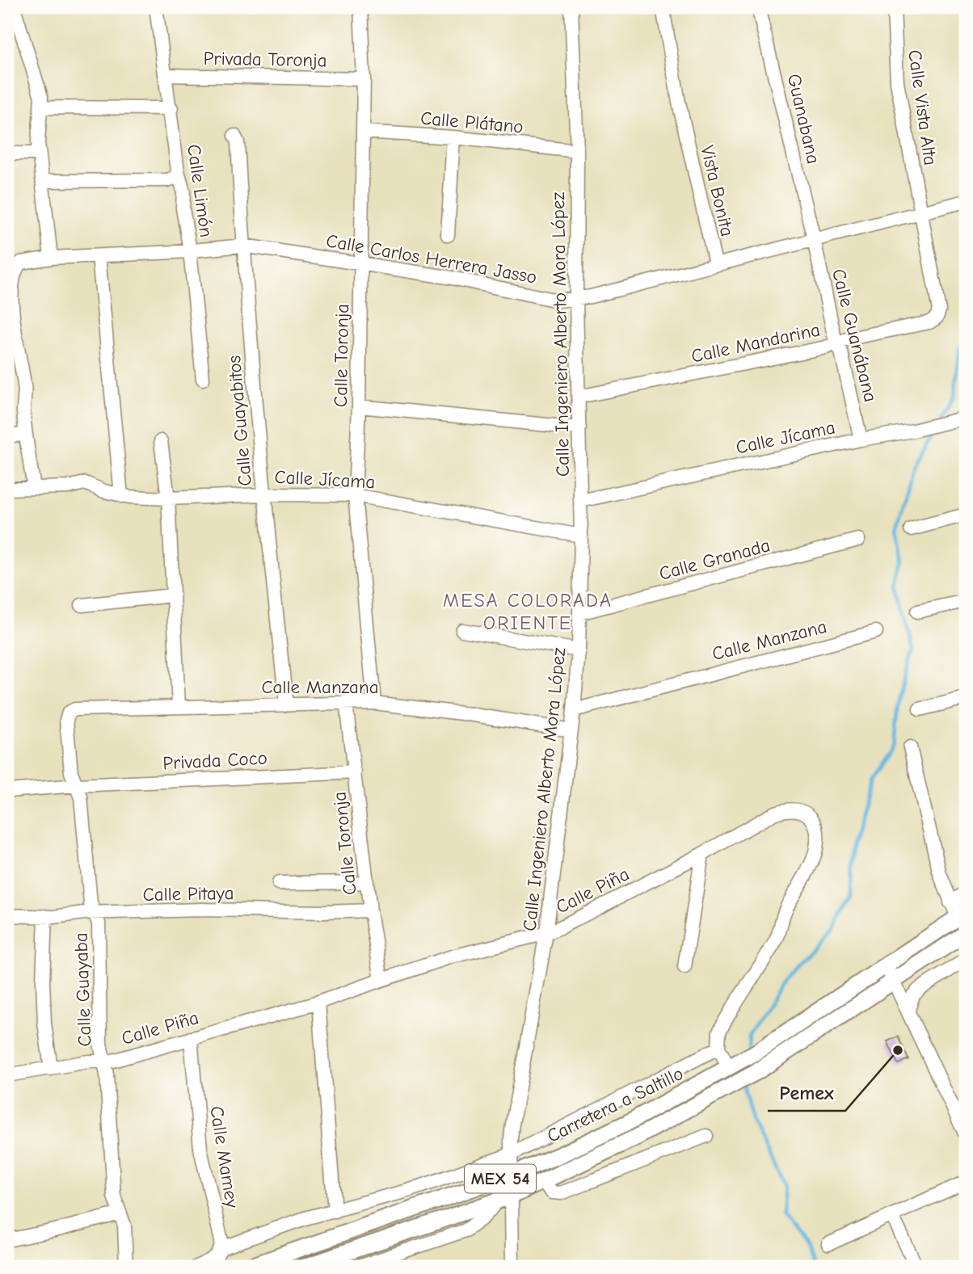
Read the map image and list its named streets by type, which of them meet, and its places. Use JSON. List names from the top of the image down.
{
  "streets": {
    "main road": ["Carretera a Saltillo", "MEX 54"],
    "street": [
      "Privada Toronja",
      "Calle Vista Alta",
      "Guanabana",
      "Calle Plátano",
      "Calle Limón",
      "Vista Bonita",
      "Calle Carlos Herrera Jasso",
      "Calle Ingeniero Alberto Mora López",
      "Calle Guanábana",
      "Calle Mandarina",
      "Calle Toronja",
      "Calle Guayabitos",
      "Calle Jícama",
      "Calle Granada",
      "Calle Manzana",
      "Privada Coco",
      "Calle Piña",
      "Calle Pitaya",
      "Calle Guayaba",
      "Calle Mamey"
    ]
  },
  "crossings": [
    ["Privada Toronja", "Calle Limón"],
    ["Privada Toronja", "Calle Toronja"],
    ["Calle Vista Alta", "Calle Carlos Herrera Jasso"],
    ["Calle Vista Alta", "Calle Mandarina"],
    ["Guanabana", "Calle Carlos Herrera Jasso"],
    ["Guanabana", "Calle Guanábana"],
    ["Calle Plátano", "Calle Ingeniero Alberto Mora López"],
    ["Calle Plátano", "Calle Toronja"],
    ["Calle Limón", "Calle Carlos Herrera Jasso"],
    ["Vista Bonita", "Calle Carlos Herrera Jasso"],
    ["Calle Carlos Herrera Jasso", "Calle Ingeniero Alberto Mora López"],
    ["Calle Carlos Herrera Jasso", "Calle Guanábana"],
    ["Calle Carlos Herrera Jasso", "Calle Toronja"],
    ["Calle Carlos Herrera Jasso", "Calle Guayabitos"],
    ["Calle Ingeniero Alberto Mora López", "Calle Mandarina"],
    ["Calle Ingeniero Alberto Mora López", "Calle Jícama"],
    ["Calle Ingeniero Alberto Mora López", "Calle Granada"],
    ["Calle Ingeniero Alberto Mora López", "Calle Manzana"],
    ["Calle Ingeniero Alberto Mora López", "Calle Piña"],
    ["Calle Ingeniero Alberto Mora López", "Carretera a Saltillo"],
    ["Calle Guanábana", "Calle Mandarina"],
    ["Calle Guanábana", "Calle Jícama"],
    ["Calle Toronja", "Calle Jícama"],
    ["Calle Toronja", "Calle Manzana"],
    ["Calle Toronja", "Privada Coco"],
    ["Calle Toronja", "Calle Piña"],
    ["Calle Toronja", "Calle Pitaya"],
    ["Calle Guayabitos", "Calle Jícama"],
    ["Calle Guayabitos", "Calle Manzana"],
    ["Calle Manzana", "Calle Guayaba"],
    ["Privada Coco", "Calle Guayaba"],
    ["Calle Piña", "Calle Guayaba"],
    ["Calle Piña", "Calle Mamey"],
    ["Calle Pitaya", "Calle Guayaba"]
  ],
  "districts": ["MESA COLORADA ORIENTE"],
  "places": ["Pemex"]
}
